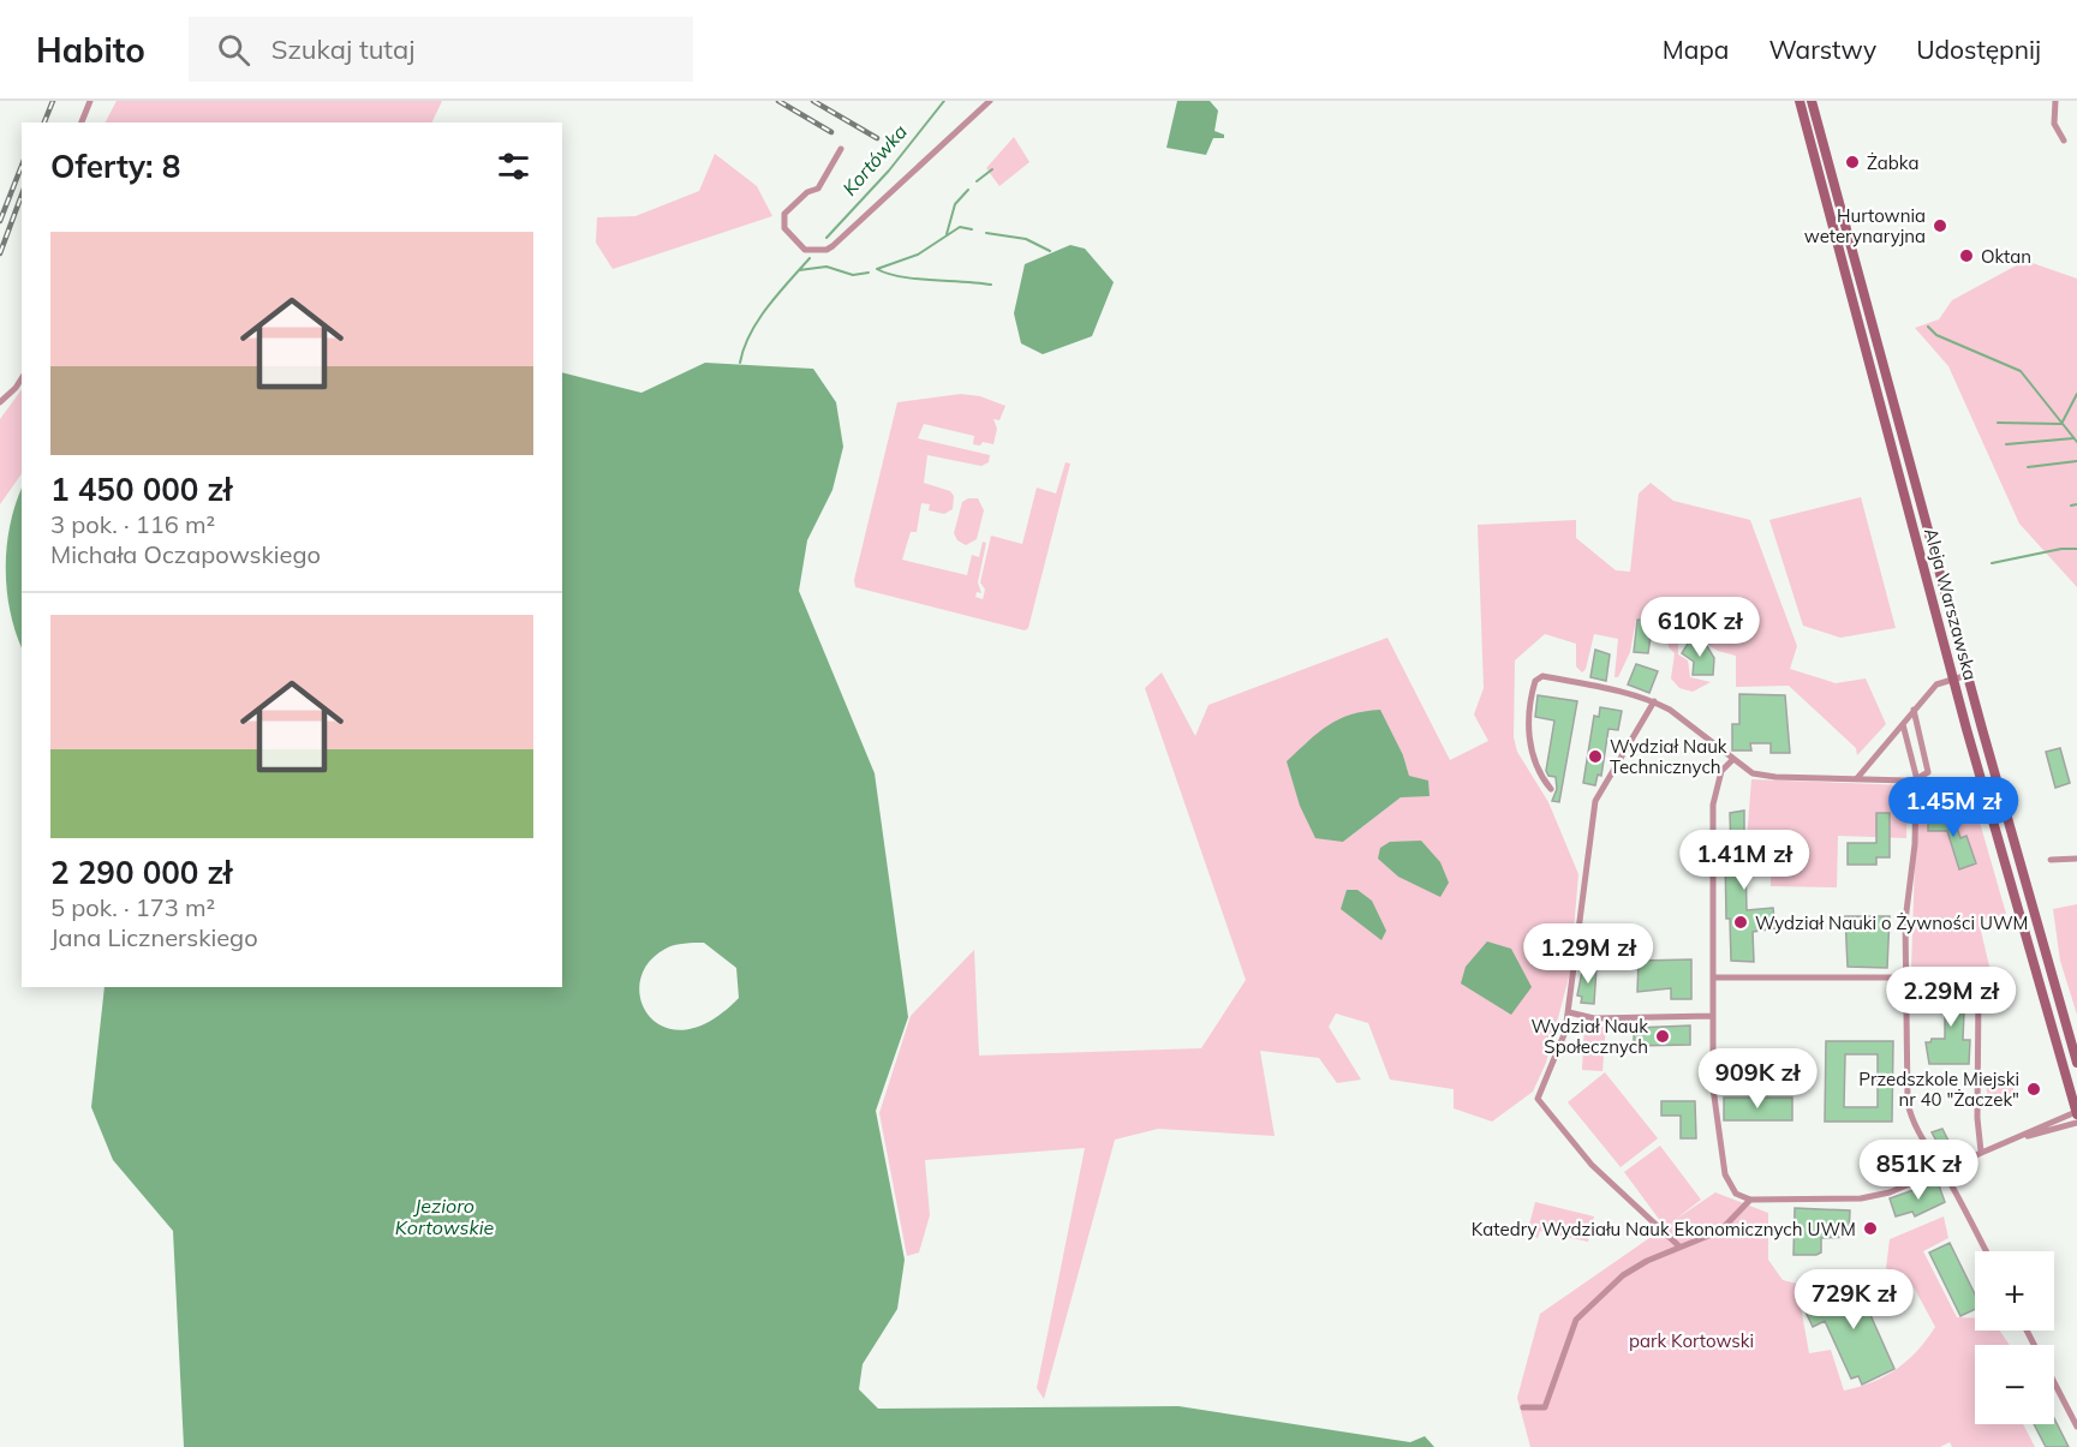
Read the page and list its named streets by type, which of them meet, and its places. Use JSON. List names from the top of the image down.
{
  "streets": {
    "main road": ["Aleja Warszawska"]
  },
  "water": ["Kortówka", "Jezioro Kortowskie"],
  "parks": ["park Kortowski"],
  "places": [
    "Żabka",
    "Hurtownia weterynaryjna",
    "Oktan",
    "Wydział Nauk Technicznych",
    "Wydział Nauki o Żywności UWM",
    "Wydział Nauk Społecznych",
    "Przedszkole Miejski nr 40 \"Żaczek\"",
    "Katedry Wydziału Nauk Ekonomicznych UWM"
  ],
  "page": {
    "header": "Habito",
    "search": "Szukaj tutaj",
    "nav": ["Mapa", "Warstwy", "Udostępnij"],
    "heading": "Oferty: 8",
    "list": [
      {
        "name": "1 450 000 zł",
        "note": "3 pok. · 116 m² · Michała Oczapowskiego"
      },
      {
        "name": "2 290 000 zł",
        "note": "5 pok. · 173 m² · Jana Licznerskiego"
      }
    ],
    "price": [
      "610K zł",
      "1.45M zł",
      "1.41M zł",
      "1.29M zł",
      "2.29M zł",
      "909K zł",
      "851K zł",
      "729K zł"
    ],
    "map_buttons": ["+", "−"]
  }
}
